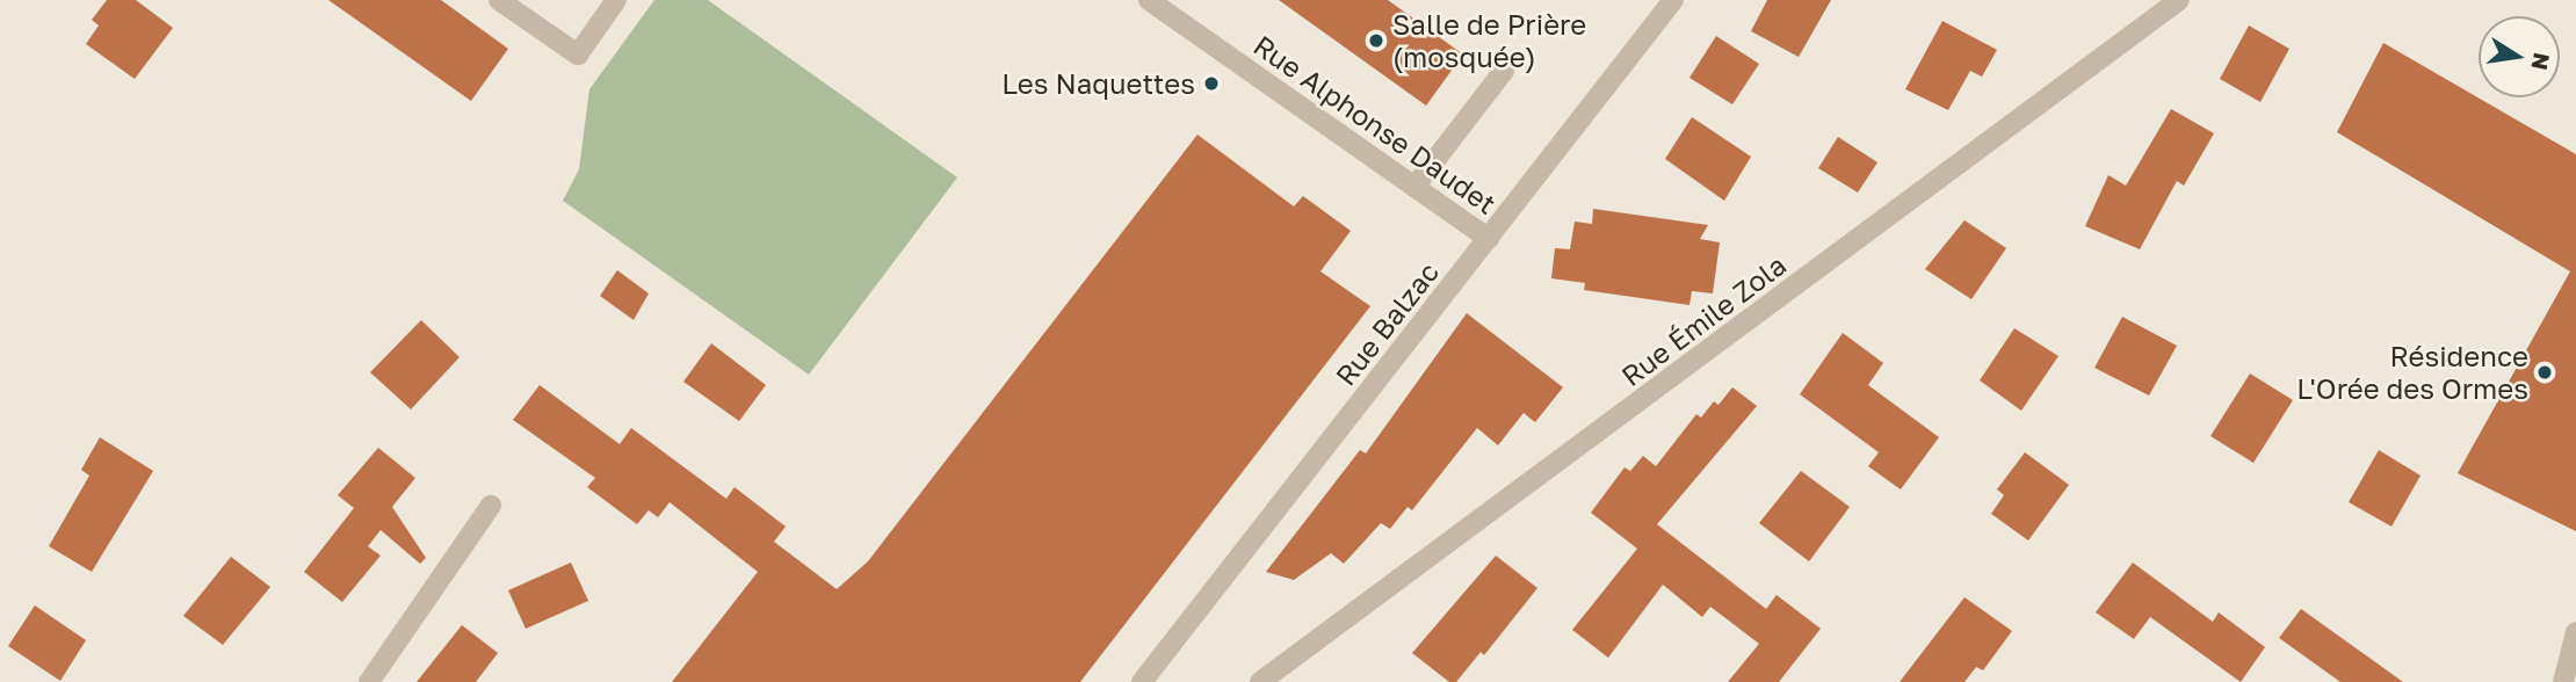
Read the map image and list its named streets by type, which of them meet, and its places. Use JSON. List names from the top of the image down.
{
  "streets": {
    "street": ["Rue Alphonse Daudet", "Rue Émile Zola", "Rue Balzac"]
  },
  "crossings": [
    ["Rue Alphonse Daudet", "Rue Balzac"]
  ],
  "places": ["Salle de Prière (mosquée)", "Les Naquettes", "Résidence L'Orée des Ormes"],
  "north": "right"
}
